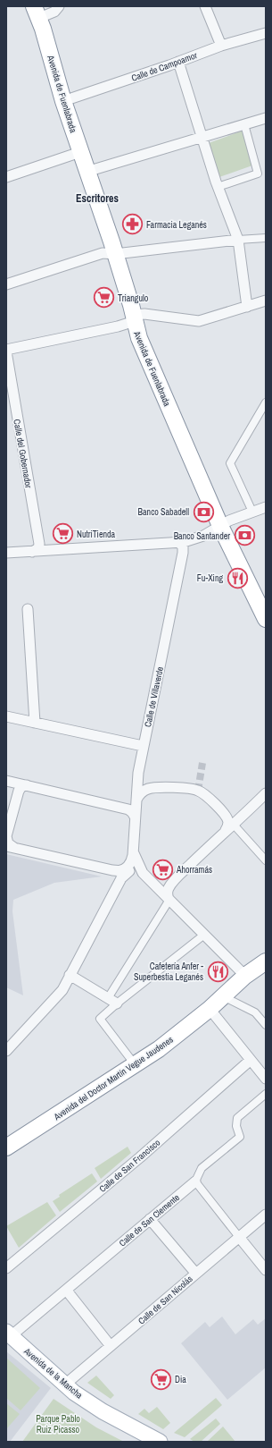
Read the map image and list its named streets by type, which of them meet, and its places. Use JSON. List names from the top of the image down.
{
  "streets": {
    "highway": ["Avenida de Fuenlabrada", "Avenida del Doctor Martín Vegue Jaudenes"],
    "main road": ["Avenida de la Mancha"],
    "street": [
      "Calle de Campoamor",
      "Calle del Gobernador",
      "Calle de Villaverde",
      "Calle de San Francisco",
      "Calle de San Clemente",
      "Calle de San Nicolás"
    ]
  },
  "crossings": [
    ["Calle de Campoamor", "Avenida de Fuenlabrada"],
    ["Calle de Villaverde", "Avenida del Doctor Martín Vegue Jaudenes"],
    ["Calle de San Clemente", "Avenida de la Mancha"],
    ["Calle de San Nicolás", "Avenida de la Mancha"]
  ],
  "districts": ["Escritores"],
  "parks": ["Parque Pablo Ruiz Picasso"],
  "places": {
    "pharmacy": ["Farmacia Leganés"],
    "supermarket": [
      "Triangulo",
      "NutriTienda",
      "Ahorramás",
      "Dia"
    ],
    "bank": ["Banco Sabadell", "Banco Santander"],
    "restaurant": ["Fu-Xing", "Cafetería Anfer - Superbestia Leganés"]
  }
}
